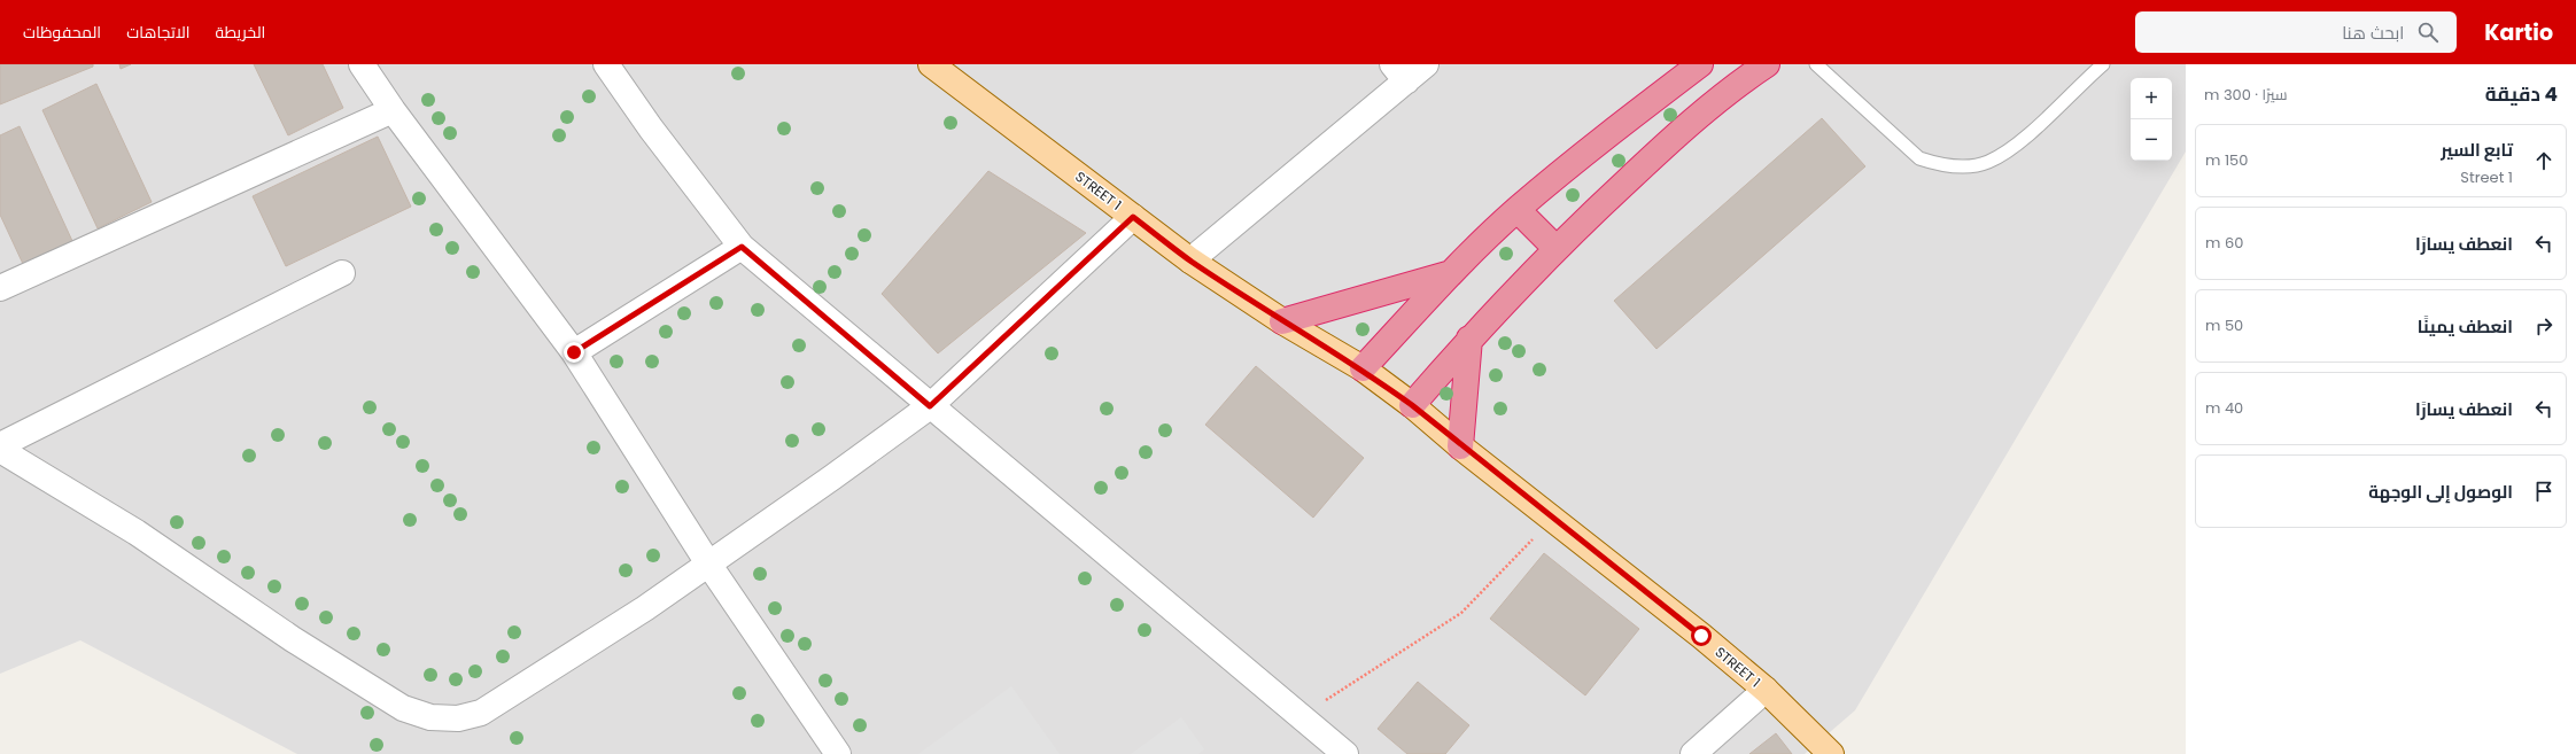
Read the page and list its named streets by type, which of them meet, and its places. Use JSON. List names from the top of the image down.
{
  "streets": {
    "main road": ["STREET 1"]
  },
  "page": {
    "header": "Kartio",
    "search": "ابحث هنا",
    "nav": ["الخريطة", "الاتجاهات", "المحفوظات"],
    "heading": ["4 دقيقة", "سيرًا · 300 m"],
    "map_buttons": ["+", "−"],
    "list": [
      ["تابع السير", "Street 1", "150 m"],
      ["انعطف يسارًا", "60 m"],
      ["انعطف يمينًا", "50 m"],
      ["انعطف يسارًا", "40 m"],
      "الوصول إلى الوجهة"
    ]
  }
}
